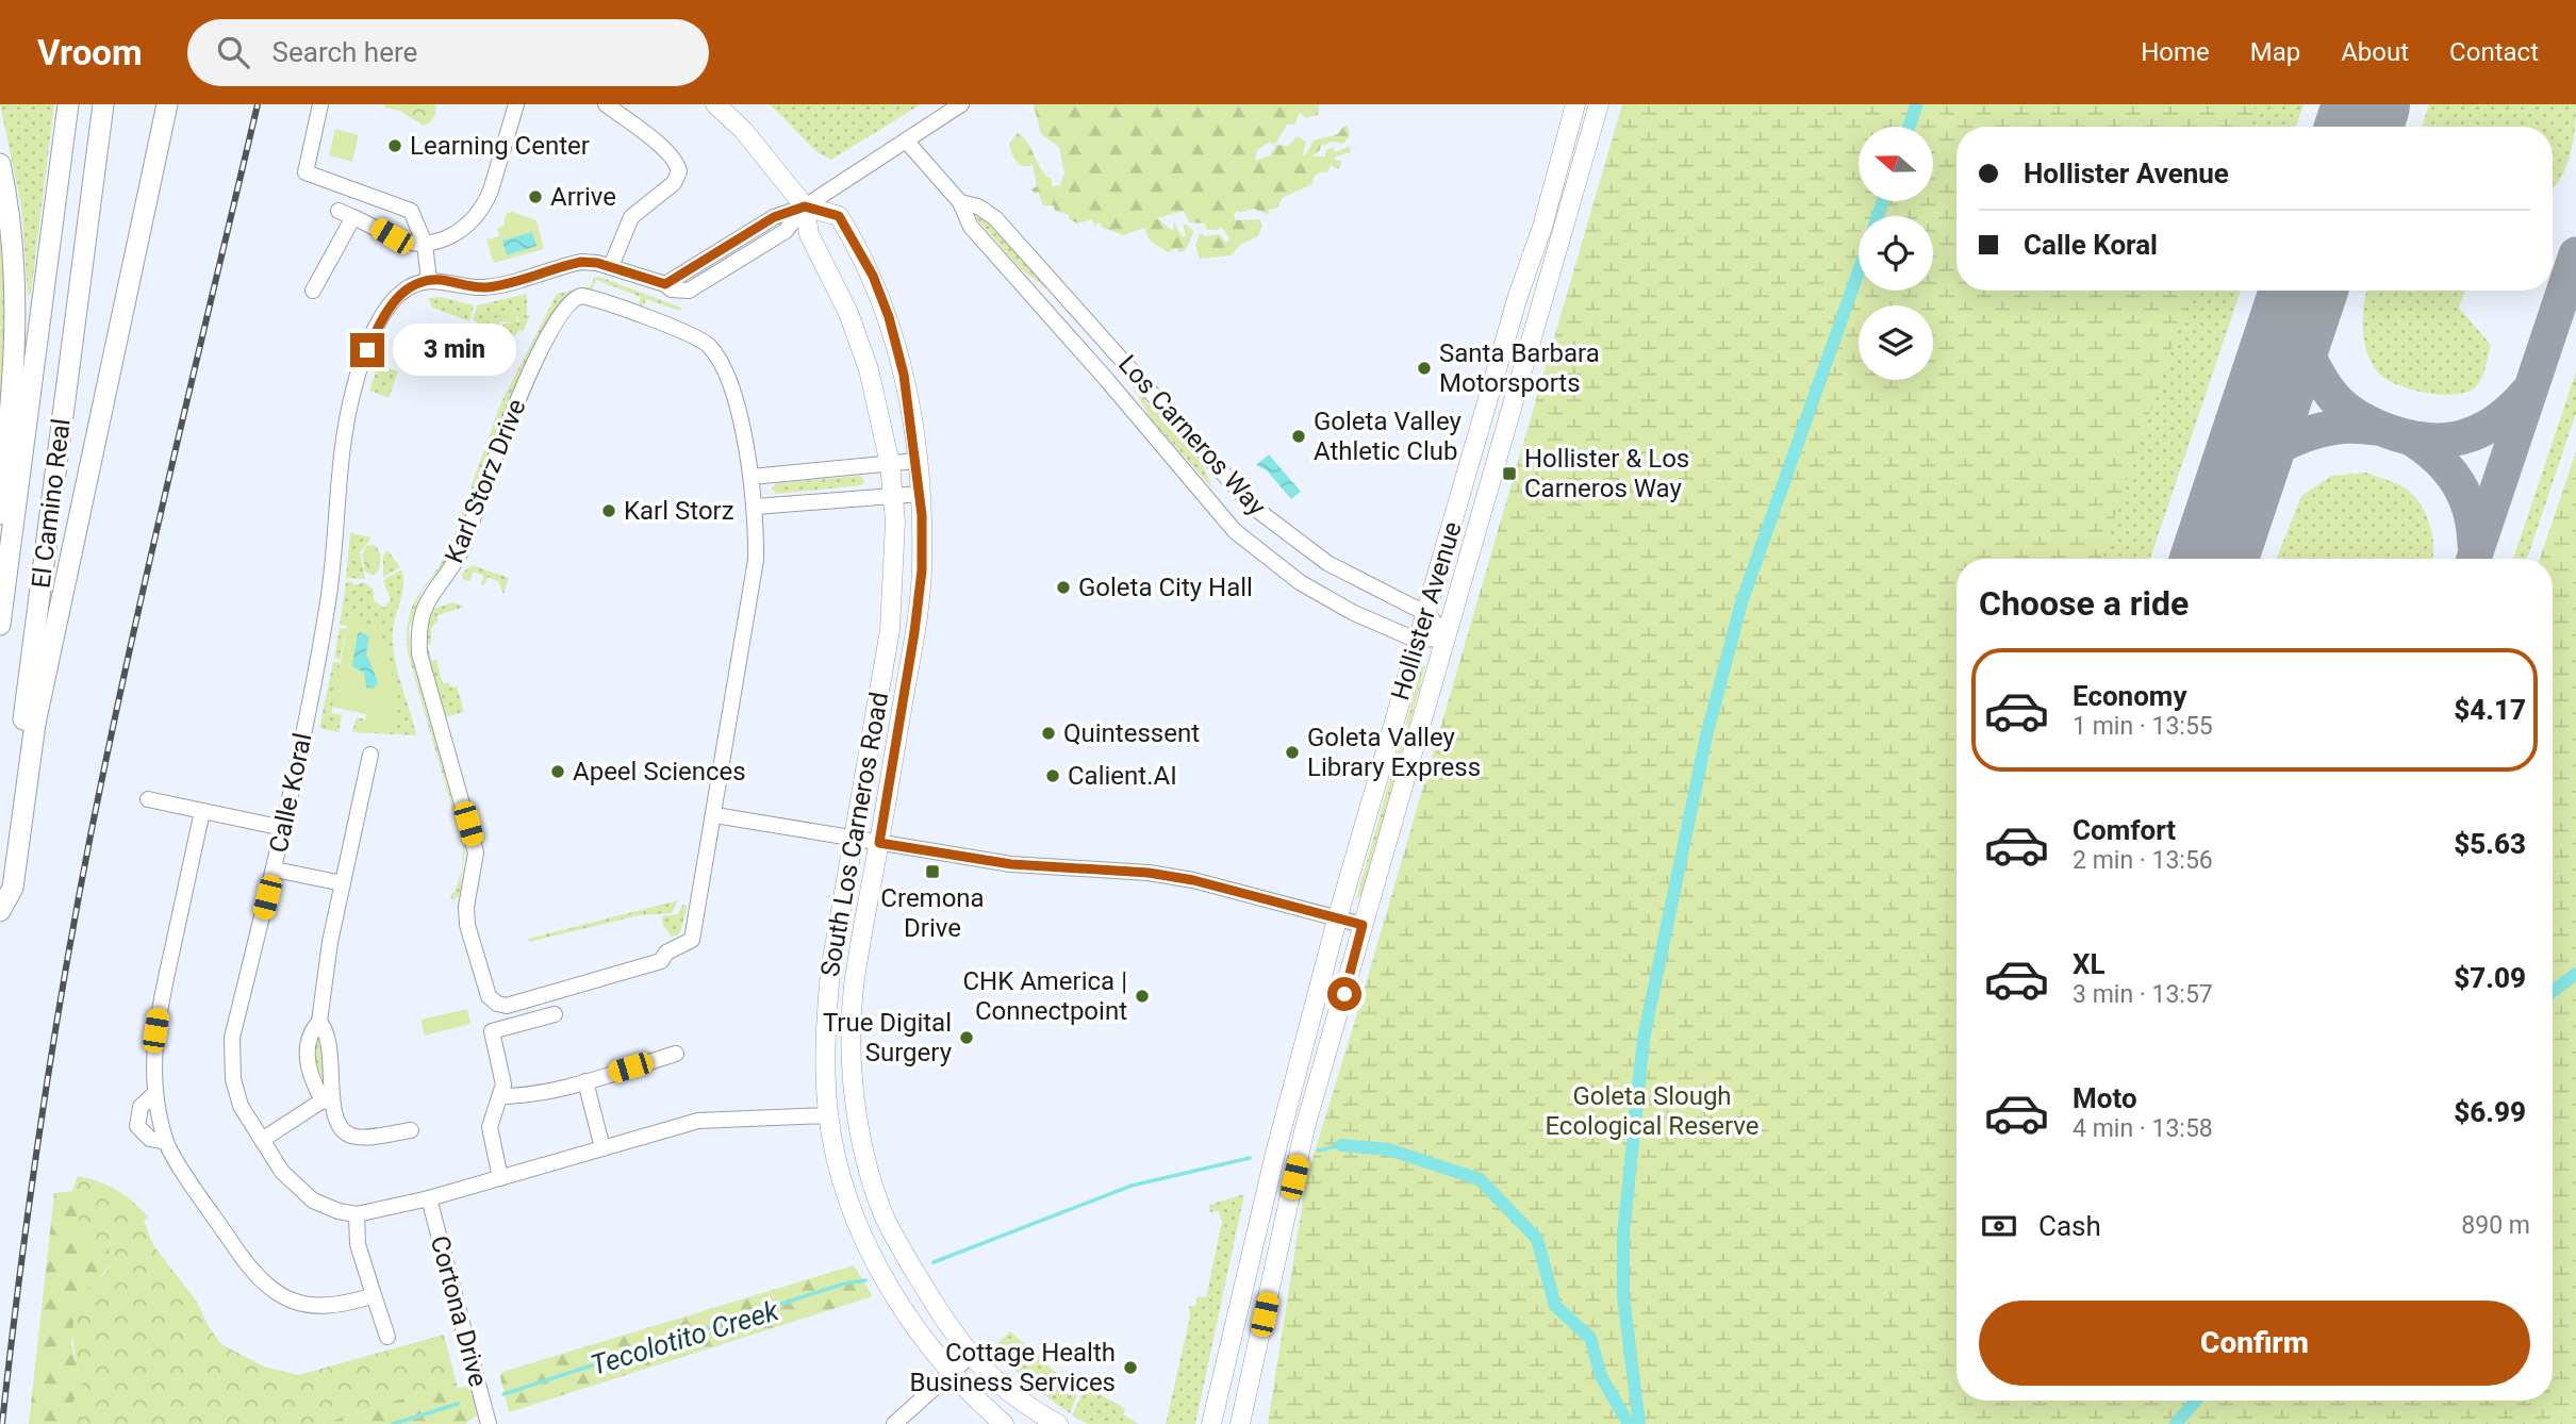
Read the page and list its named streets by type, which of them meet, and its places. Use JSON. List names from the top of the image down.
{
  "streets": {
    "highway": ["El Camino Real"],
    "main road": ["Hollister Avenue", "South Los Carneros Road"],
    "street": [
      "Los Carneros Way",
      "Karl Storz Drive",
      "Calle Koral",
      "Cortona Drive"
    ]
  },
  "crossings": [
    ["Los Carneros Way", "Hollister Avenue"],
    ["Calle Koral", "South Los Carneros Road"],
    ["Calle Koral", "Cortona Drive"]
  ],
  "water": ["Tecolotito Creek"],
  "parks": ["Goleta Slough Ecological Reserve"],
  "places": {
    "other": [
      "Learning Center",
      "Arrive",
      "Santa Barbara Motorsports",
      "Goleta Valley Athletic Club",
      "Karl Storz",
      "Goleta City Hall",
      "Quintessent",
      "Goleta Valley Library Express",
      "Apeel Sciences",
      "Calient.AI",
      "CHK America | Connectpoint",
      "True Digital Surgery",
      "Cottage Health Business Services"
    ],
    "transit": ["Hollister & Los Carneros Way", "Cremona Drive"]
  },
  "north": "left",
  "page": {
    "header": "Vroom",
    "search": "Search here",
    "nav": [
      "Home",
      "Map",
      "About",
      "Contact"
    ],
    "banner": ["Hollister Avenue", "Calle Koral"],
    "bubble": "3 min",
    "heading": "Choose a ride",
    "list": [
      {
        "name": "Economy",
        "note": "1 min · 13:55",
        "value": "$4.17"
      },
      {
        "name": "Comfort",
        "note": "2 min · 13:56",
        "value": "$5.63"
      },
      {
        "name": "XL",
        "note": "3 min · 13:57",
        "value": "$7.09"
      },
      {
        "name": "Moto",
        "note": "4 min · 13:58",
        "value": "$6.99"
      }
    ],
    "pay": ["Cash", "890 m"],
    "buttons": "Confirm"
  }
}
